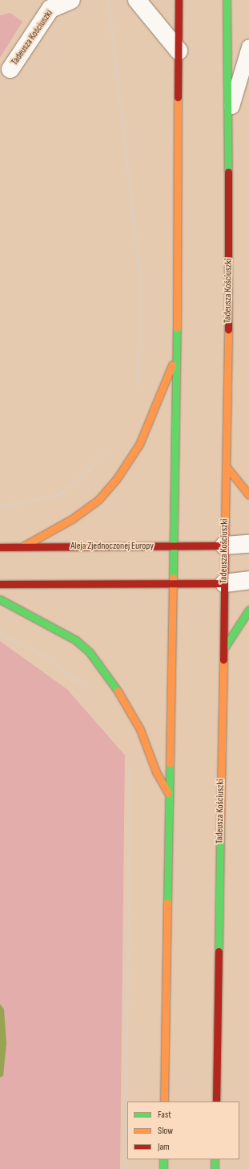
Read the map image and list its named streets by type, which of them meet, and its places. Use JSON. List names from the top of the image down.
{
  "streets": {
    "main road": ["Tadeusza Kościuszki", "Aleja Zjednoczonej Europy"]
  },
  "crossings": [
    ["Tadeusza Kościuszki", "Aleja Zjednoczonej Europy"]
  ],
  "legend": ["Fast", "Slow", "Jam"]
}
